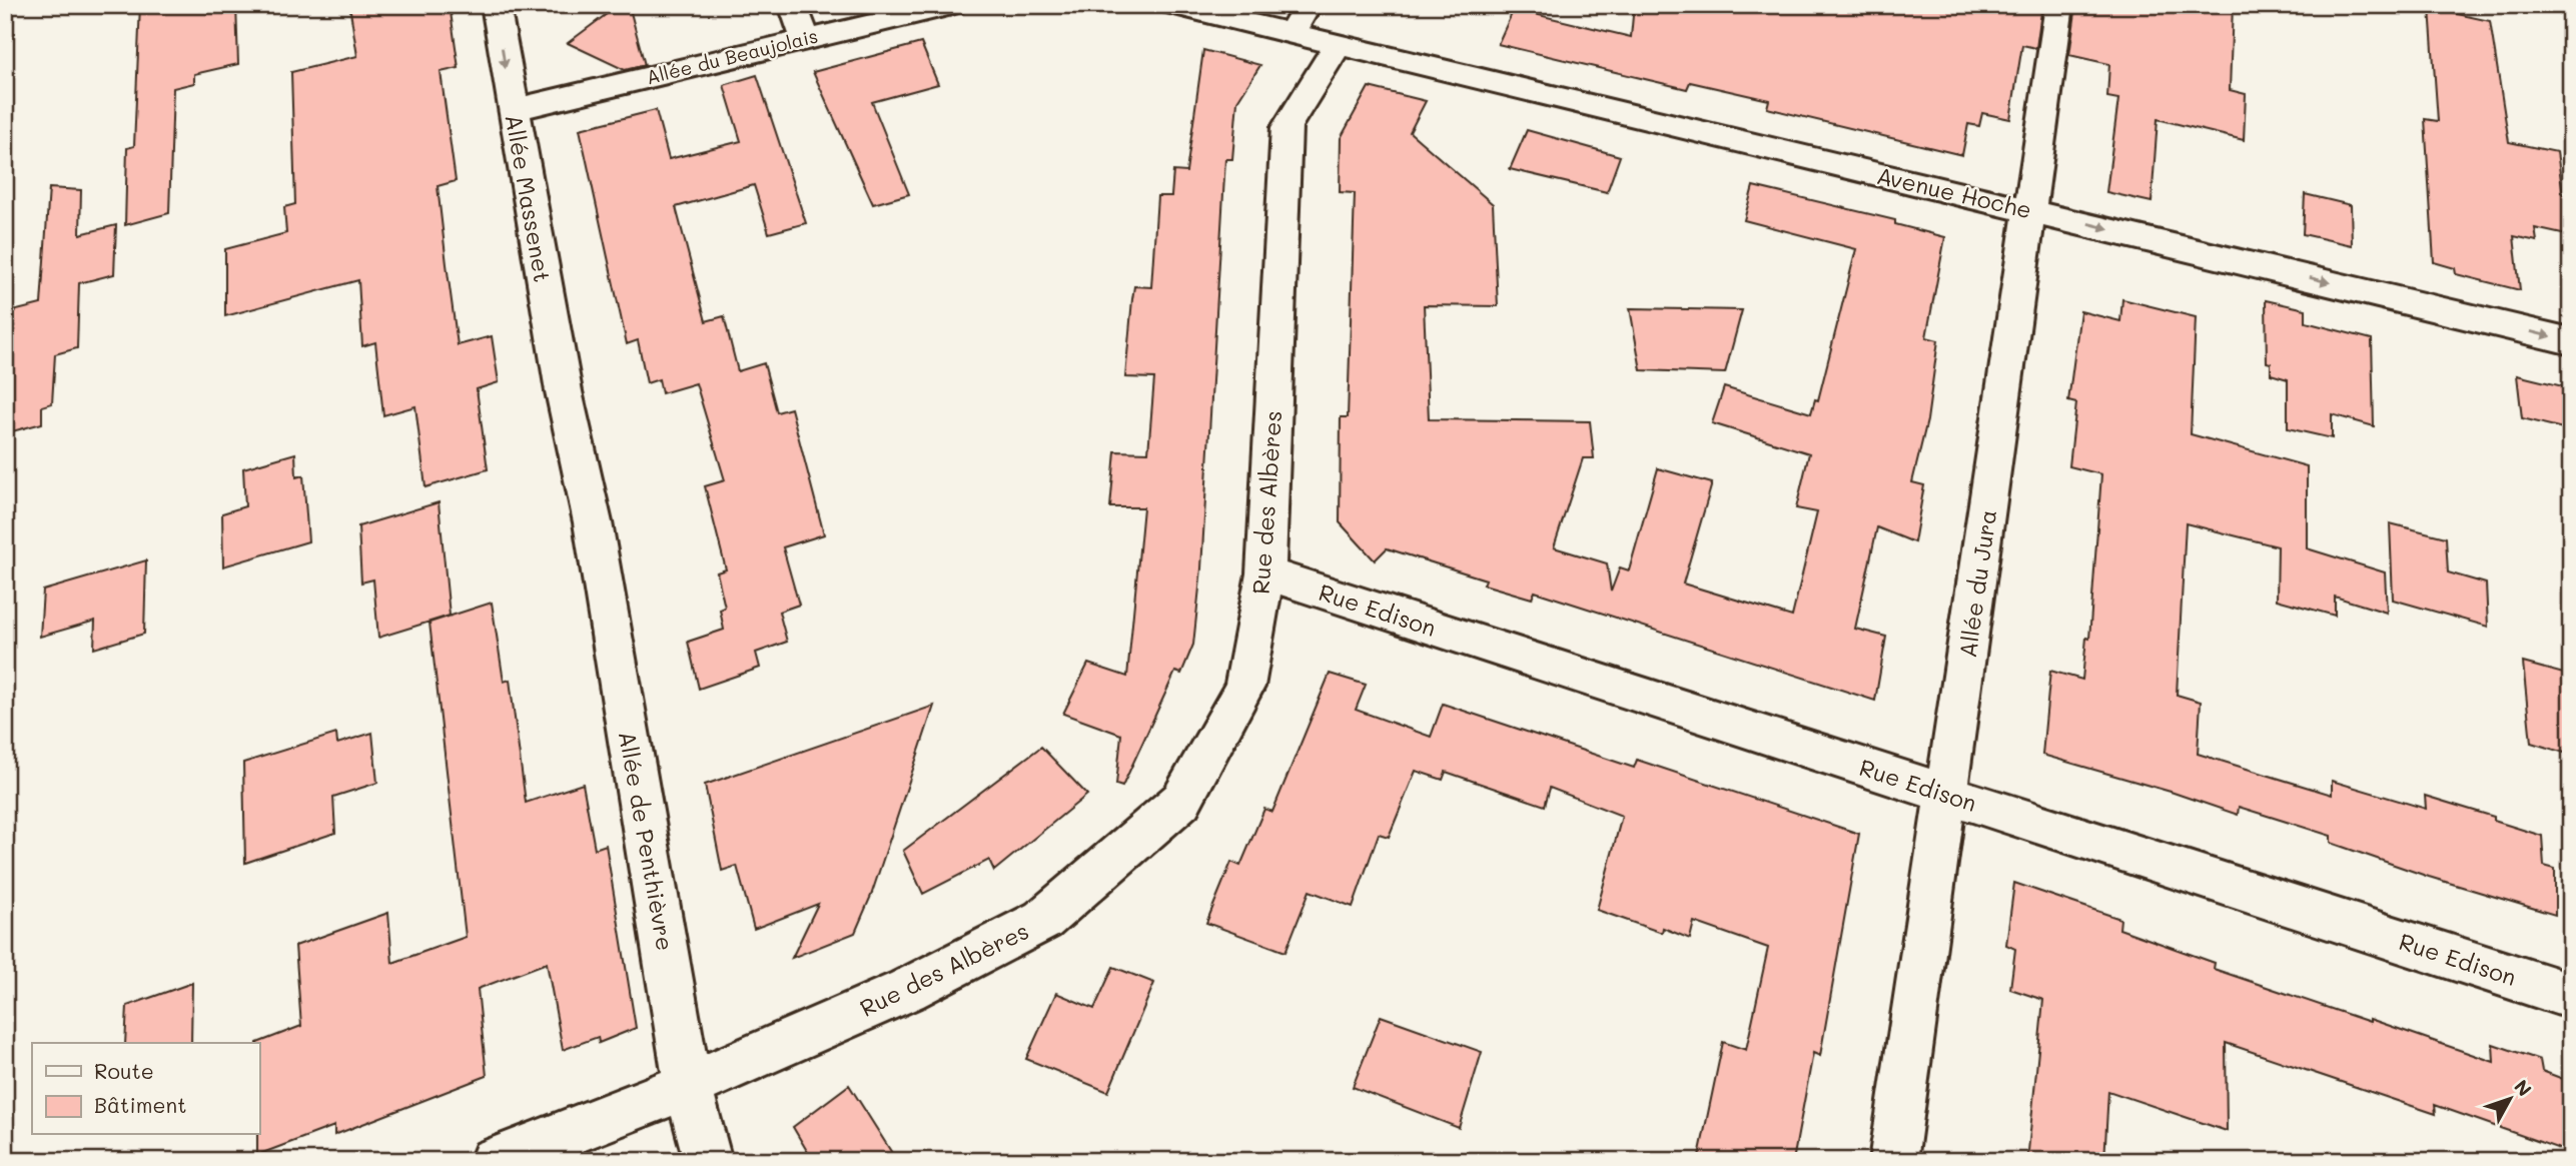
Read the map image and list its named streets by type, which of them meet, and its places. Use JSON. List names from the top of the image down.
{
  "streets": {
    "street": [
      "Allée du Beaujolais",
      "Avenue Hoche",
      "Allée Massenet",
      "Rue des Albères",
      "Allée du Jura",
      "Rue Edison",
      "Allée de Penthièvre"
    ]
  },
  "crossings": [
    ["Allée du Beaujolais", "Allée Massenet"],
    ["Avenue Hoche", "Rue des Albères"],
    ["Avenue Hoche", "Allée du Jura"],
    ["Allée Massenet", "Allée de Penthièvre"],
    ["Rue des Albères", "Rue Edison"],
    ["Rue des Albères", "Allée de Penthièvre"],
    ["Allée du Jura", "Rue Edison"]
  ],
  "one_way": ["Avenue Hoche"],
  "legend": ["Route", "Bâtiment"],
  "north": "top right"
}
